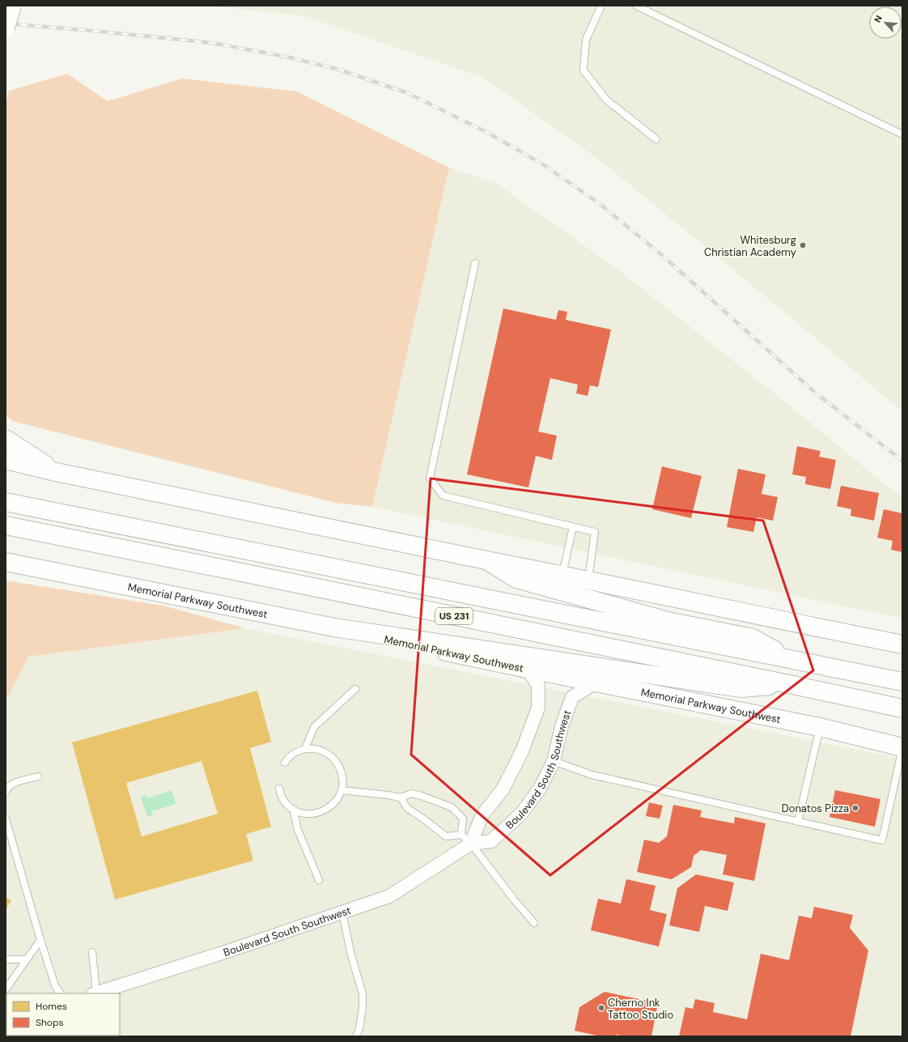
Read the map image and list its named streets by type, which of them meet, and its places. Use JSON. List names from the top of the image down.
{
  "streets": {
    "main road": ["Memorial Parkway Southwest", "US 231"],
    "street": ["Boulevard South Southwest"]
  },
  "crossings": [
    ["Memorial Parkway Southwest", "Boulevard South Southwest"]
  ],
  "places": ["Whitesburg Christian Academy", "Donatos Pizza", "Cherno Ink Tattoo Studio"],
  "legend": ["Homes", "Shops"],
  "north": "top left"
}
